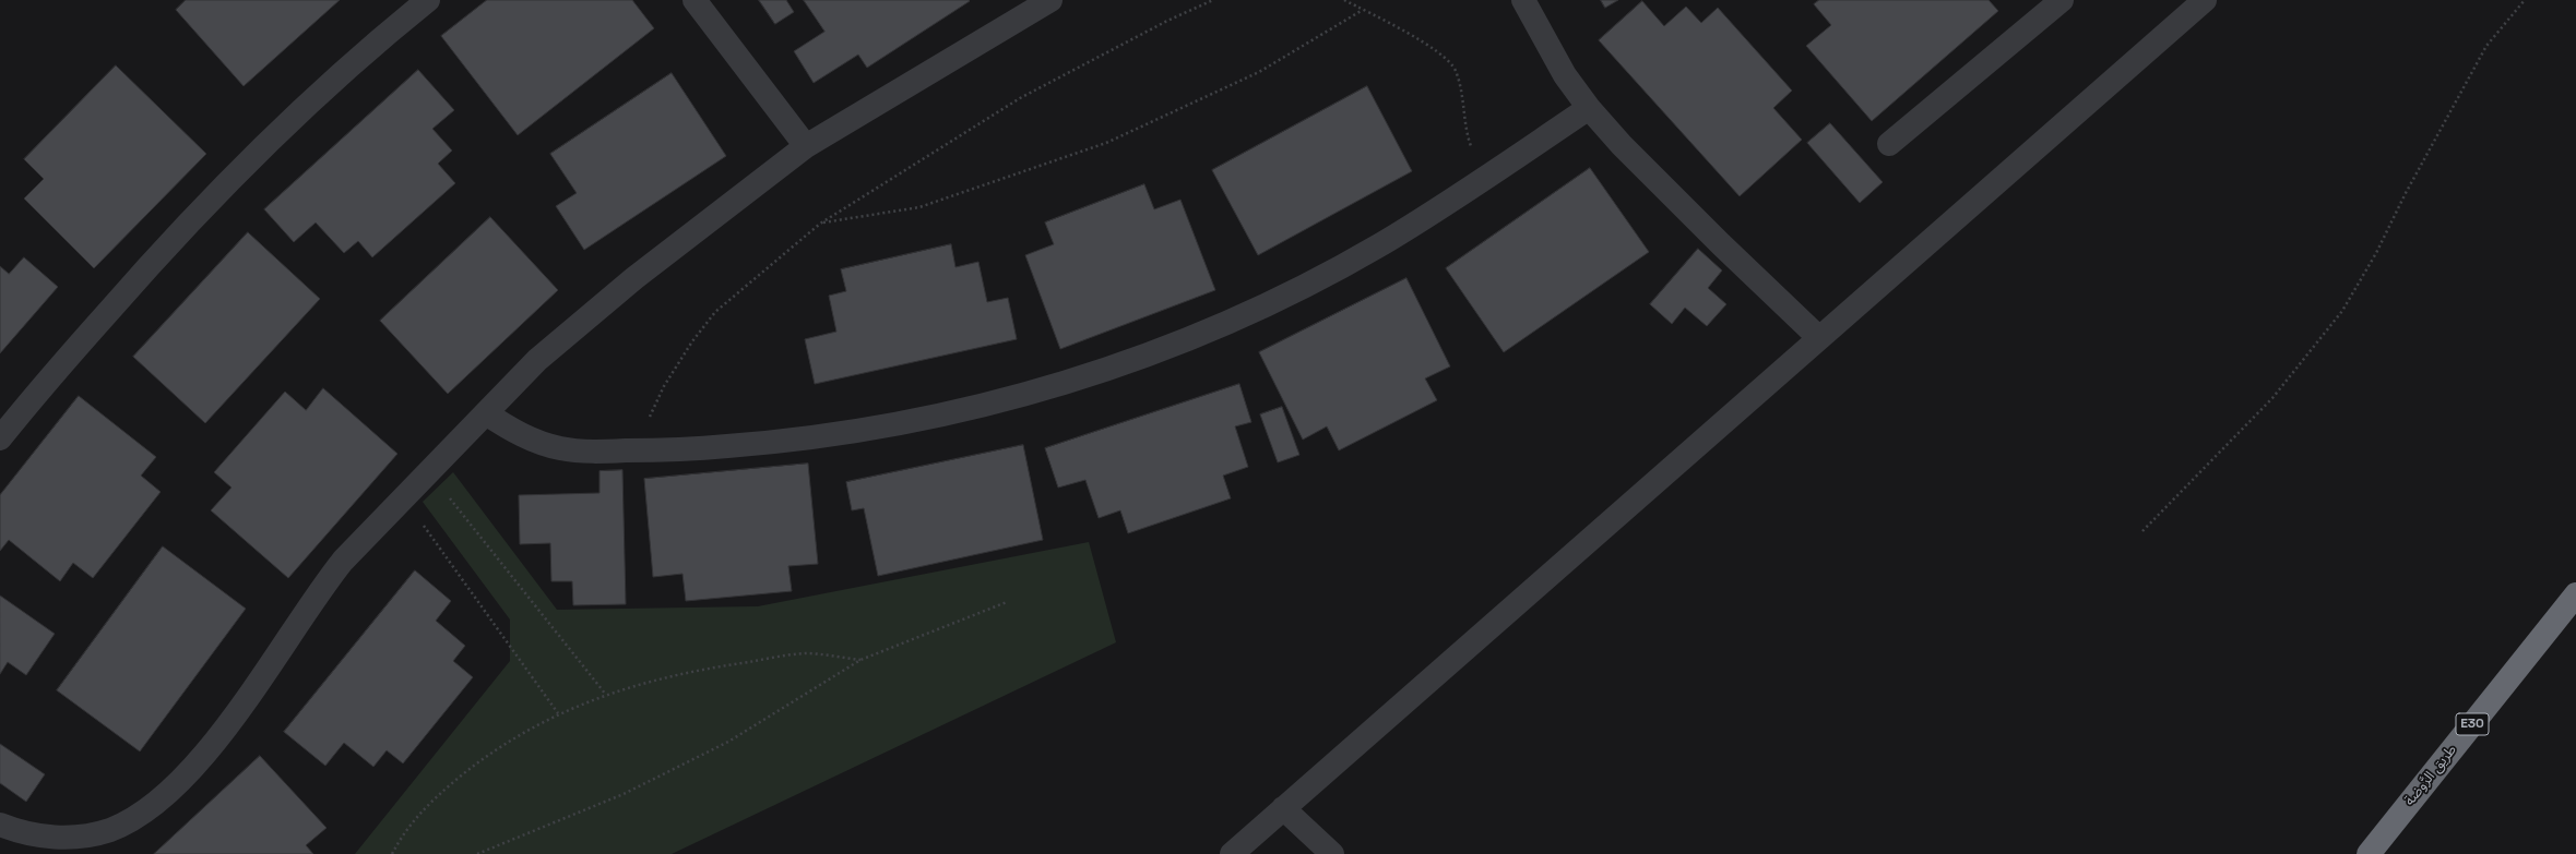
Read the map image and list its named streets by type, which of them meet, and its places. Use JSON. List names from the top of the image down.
{
  "streets": {
    "highway": ["E30", "طريق الرَّوضة"]
  }
}
